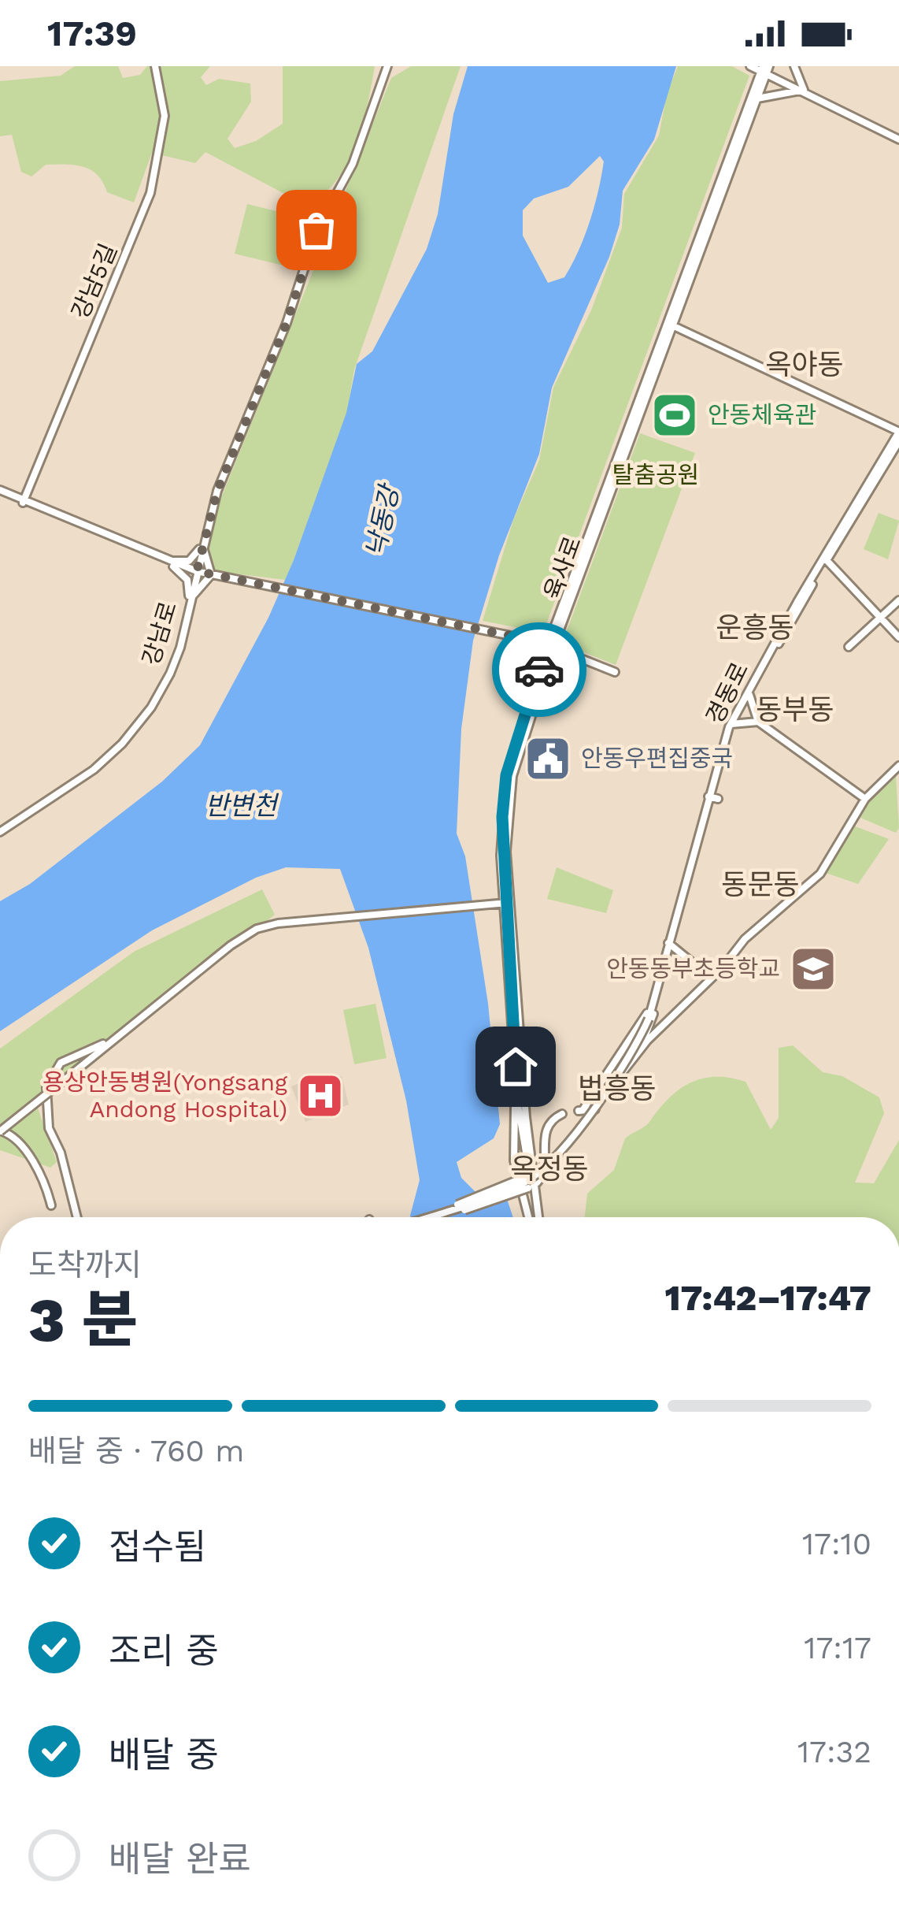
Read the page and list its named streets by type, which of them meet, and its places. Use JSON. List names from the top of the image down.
{
  "streets": {
    "street": [
      "강남5길",
      "육사로",
      "강남로",
      "경동로"
    ]
  },
  "districts": [
    "옥야동",
    "운흥동",
    "동부동",
    "동문동",
    "법흥동",
    "옥정동"
  ],
  "water": ["낙동강", "반변천"],
  "parks": ["탈춤공원"],
  "places": {
    "sports": ["안동체육관"],
    "public building": ["안동우편집중국"],
    "school or university": ["안동동부초등학교"],
    "hospital": ["용상안동병원(Yongsang Andong Hospital)"]
  },
  "page": {
    "status": "17:39",
    "heading": ["3 분", "도착까지", "17:42–17:47"],
    "bar": "배달 중 · 760 m",
    "list": [
      ["접수됨", "17:10"],
      ["조리 중", "17:17"],
      ["배달 중", "17:32"],
      "배달 완료"
    ]
  }
}
